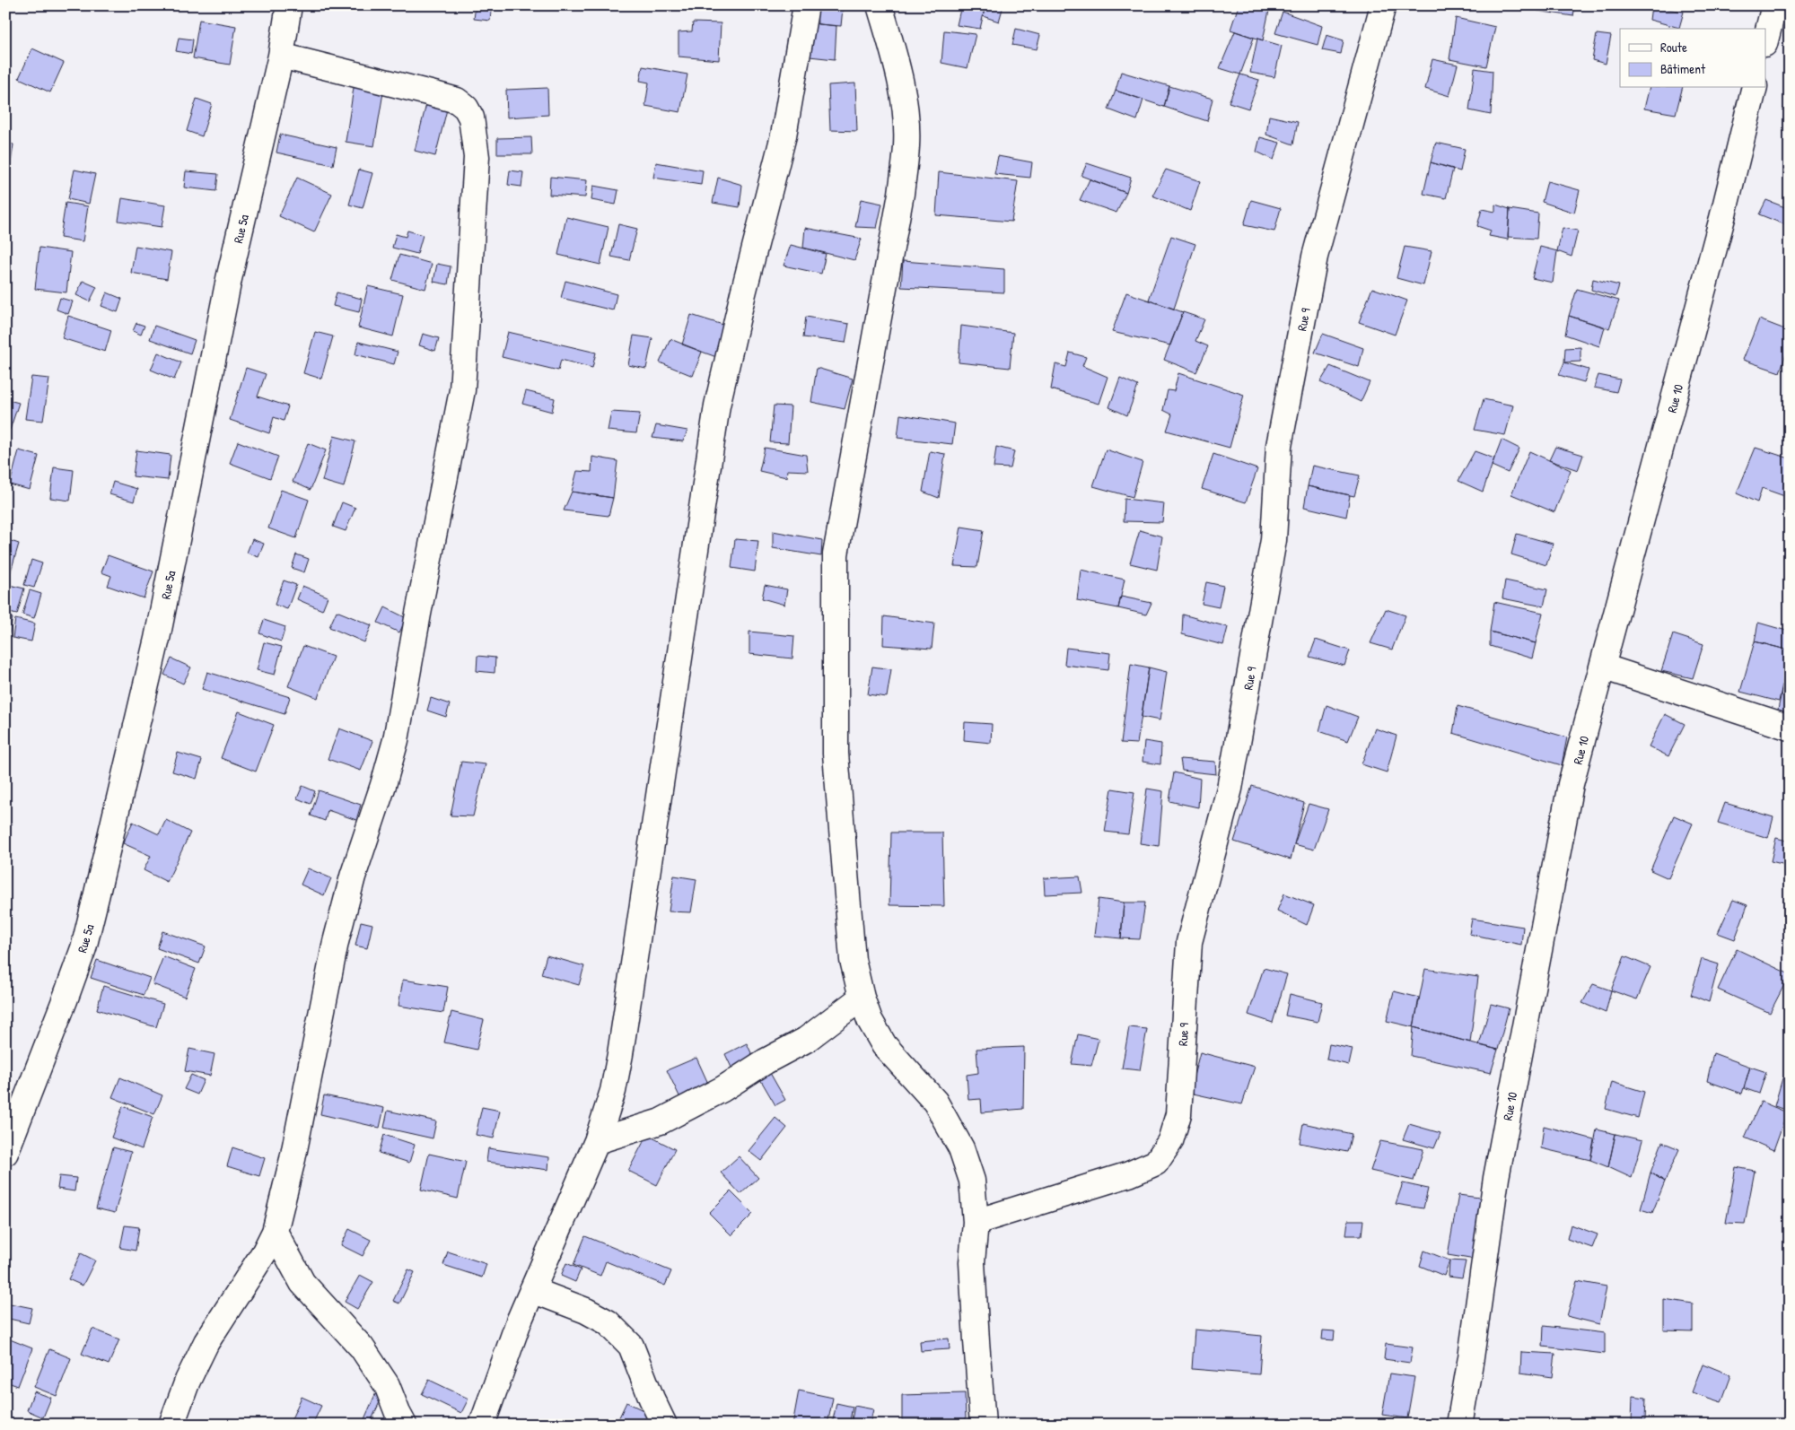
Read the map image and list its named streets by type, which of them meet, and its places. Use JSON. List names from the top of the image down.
{
  "streets": {
    "street": ["Rue 5a", "Rue 9", "Rue 10"]
  },
  "legend": ["Route", "Bâtiment"]
}
